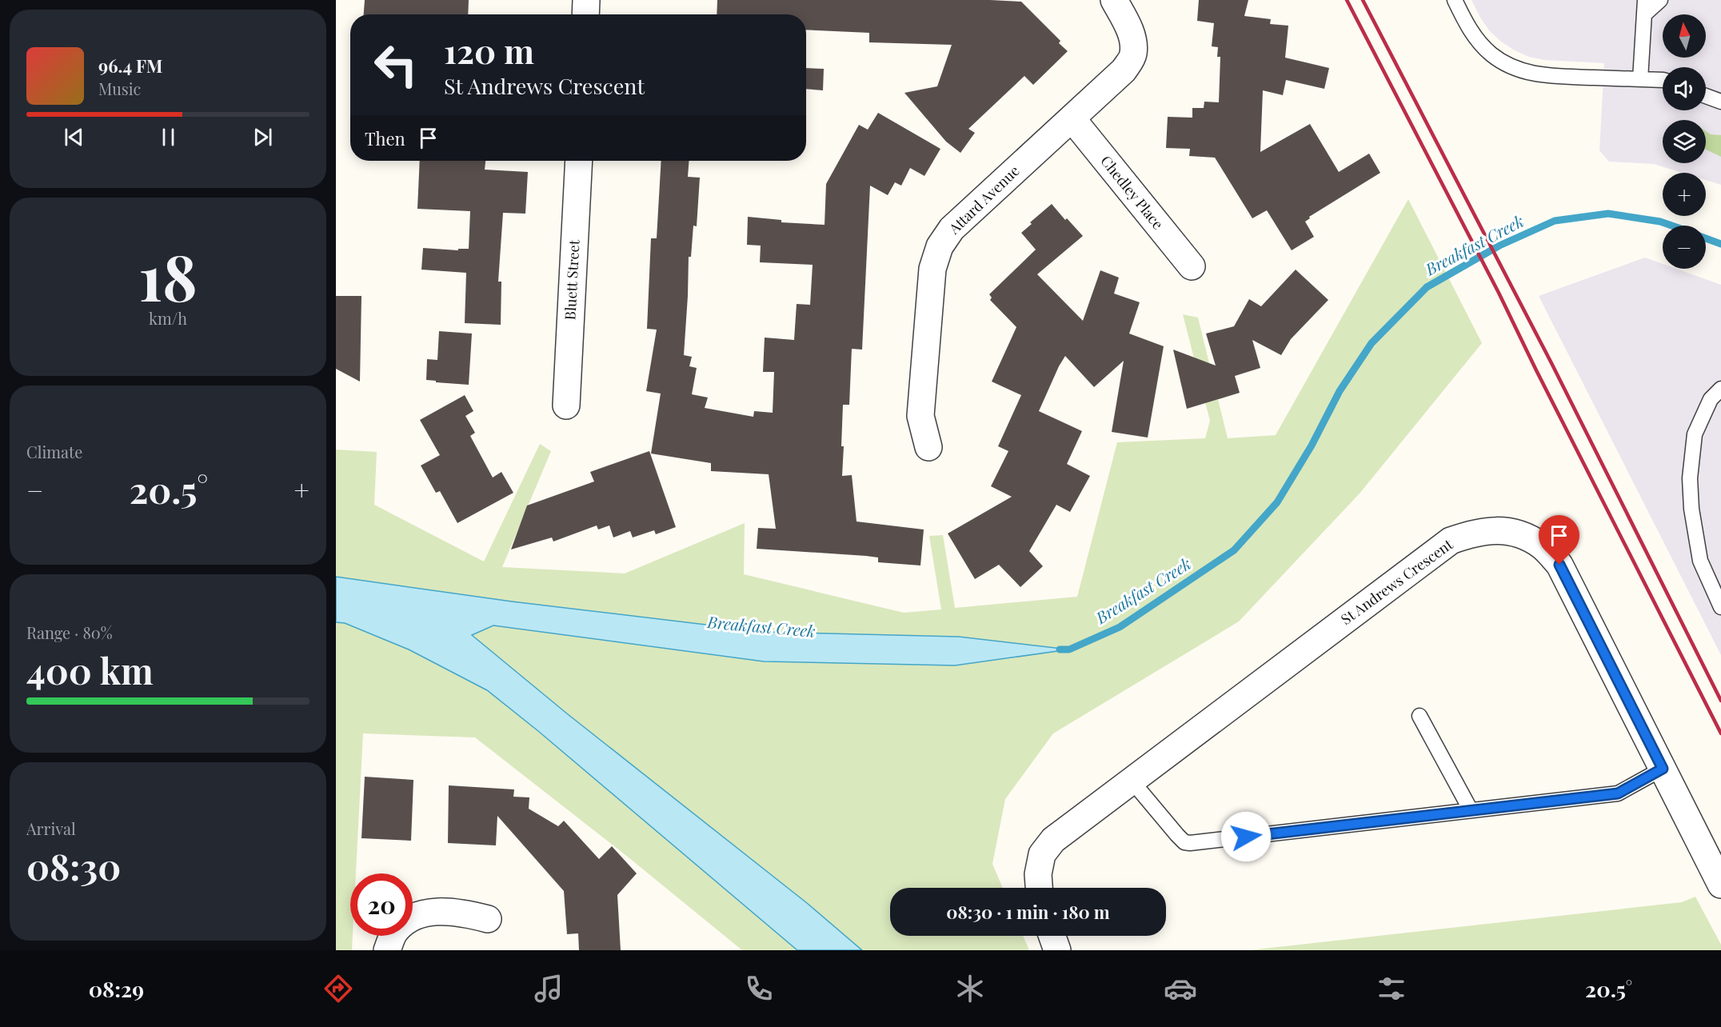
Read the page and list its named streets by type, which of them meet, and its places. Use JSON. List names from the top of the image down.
{
  "streets": {
    "street": [
      "Chedley Place",
      "Attard Avenue",
      "Bluett Street",
      "St Andrews Crescent"
    ]
  },
  "crossings": [
    ["Chedley Place", "Attard Avenue"]
  ],
  "water": ["Breakfast Creek"],
  "north": "top",
  "page": {
    "map_buttons": ["+", "−"],
    "turn": ["120 m", "St Andrews Crescent"],
    "song": ["96.4 FM", "Music"],
    "then": "Then",
    "tile": [
      ["18", "km/h"],
      "Climate",
      ["Range · 80%", "400 km"],
      ["Arrival", "08:30"]
    ],
    "heat": ["−", "20.5°", "+"],
    "limit": "20",
    "trip": "08:30 · 1 min · 180 m",
    "tabs": ["08:29", "20.5°"]
  }
}
